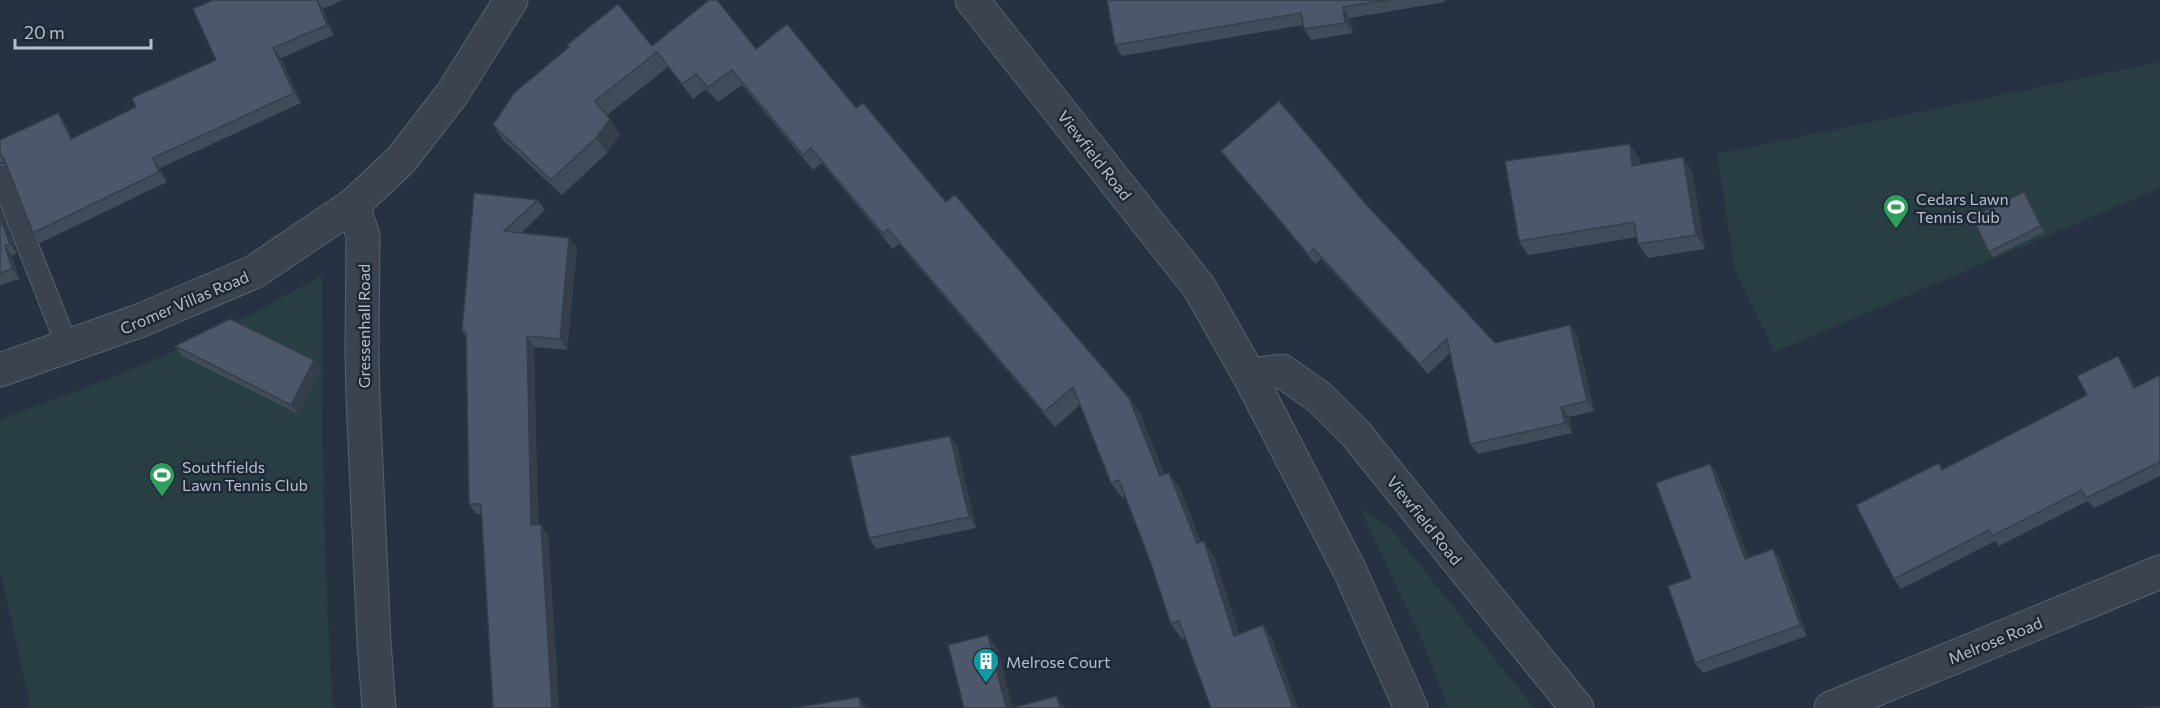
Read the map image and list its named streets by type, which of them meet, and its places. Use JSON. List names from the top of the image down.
{
  "streets": {
    "street": [
      "Viewfield Road",
      "Cromer Villas Road",
      "Gressenhall Road",
      "Melrose Road"
    ]
  },
  "crossings": [
    ["Cromer Villas Road", "Gressenhall Road"]
  ],
  "places": {
    "sports": ["Cedars Lawn Tennis Club", "Southfields Lawn Tennis Club"],
    "building": ["Melrose Court"]
  },
  "scale_bar": "20 m"
}
